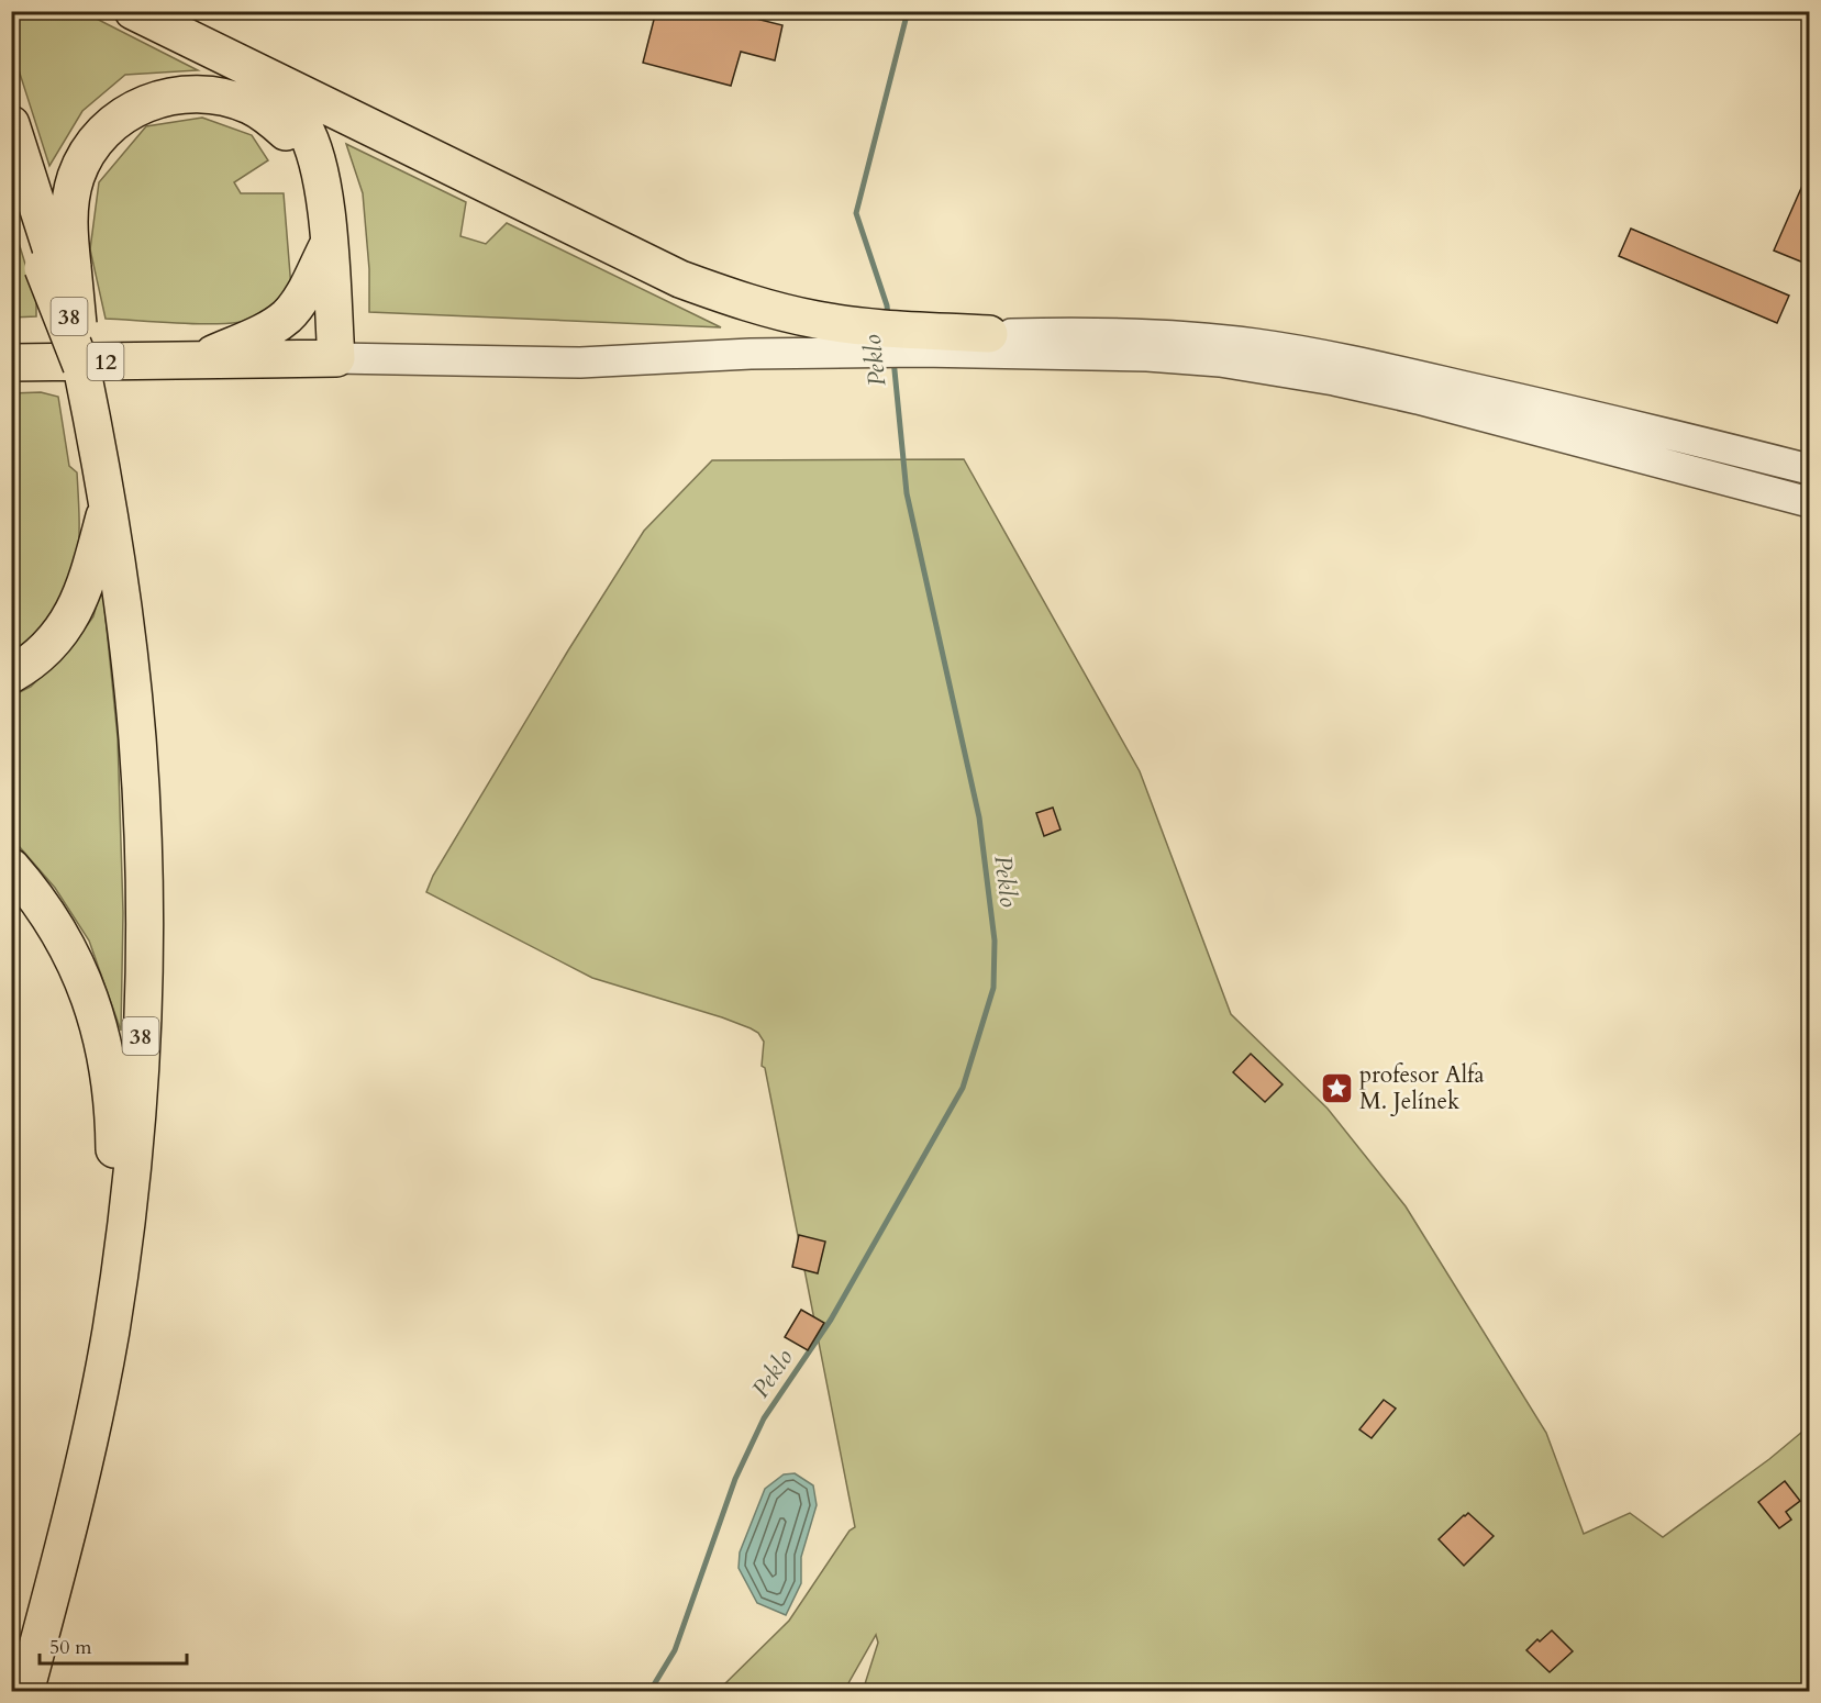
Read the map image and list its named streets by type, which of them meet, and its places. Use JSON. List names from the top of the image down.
{
  "streets": {
    "main road": ["38", "12"]
  },
  "water": ["Peklo"],
  "places": {
    "place": ["profesor Alfa M. Jelínek"]
  },
  "scale_bar": "50 m"
}
